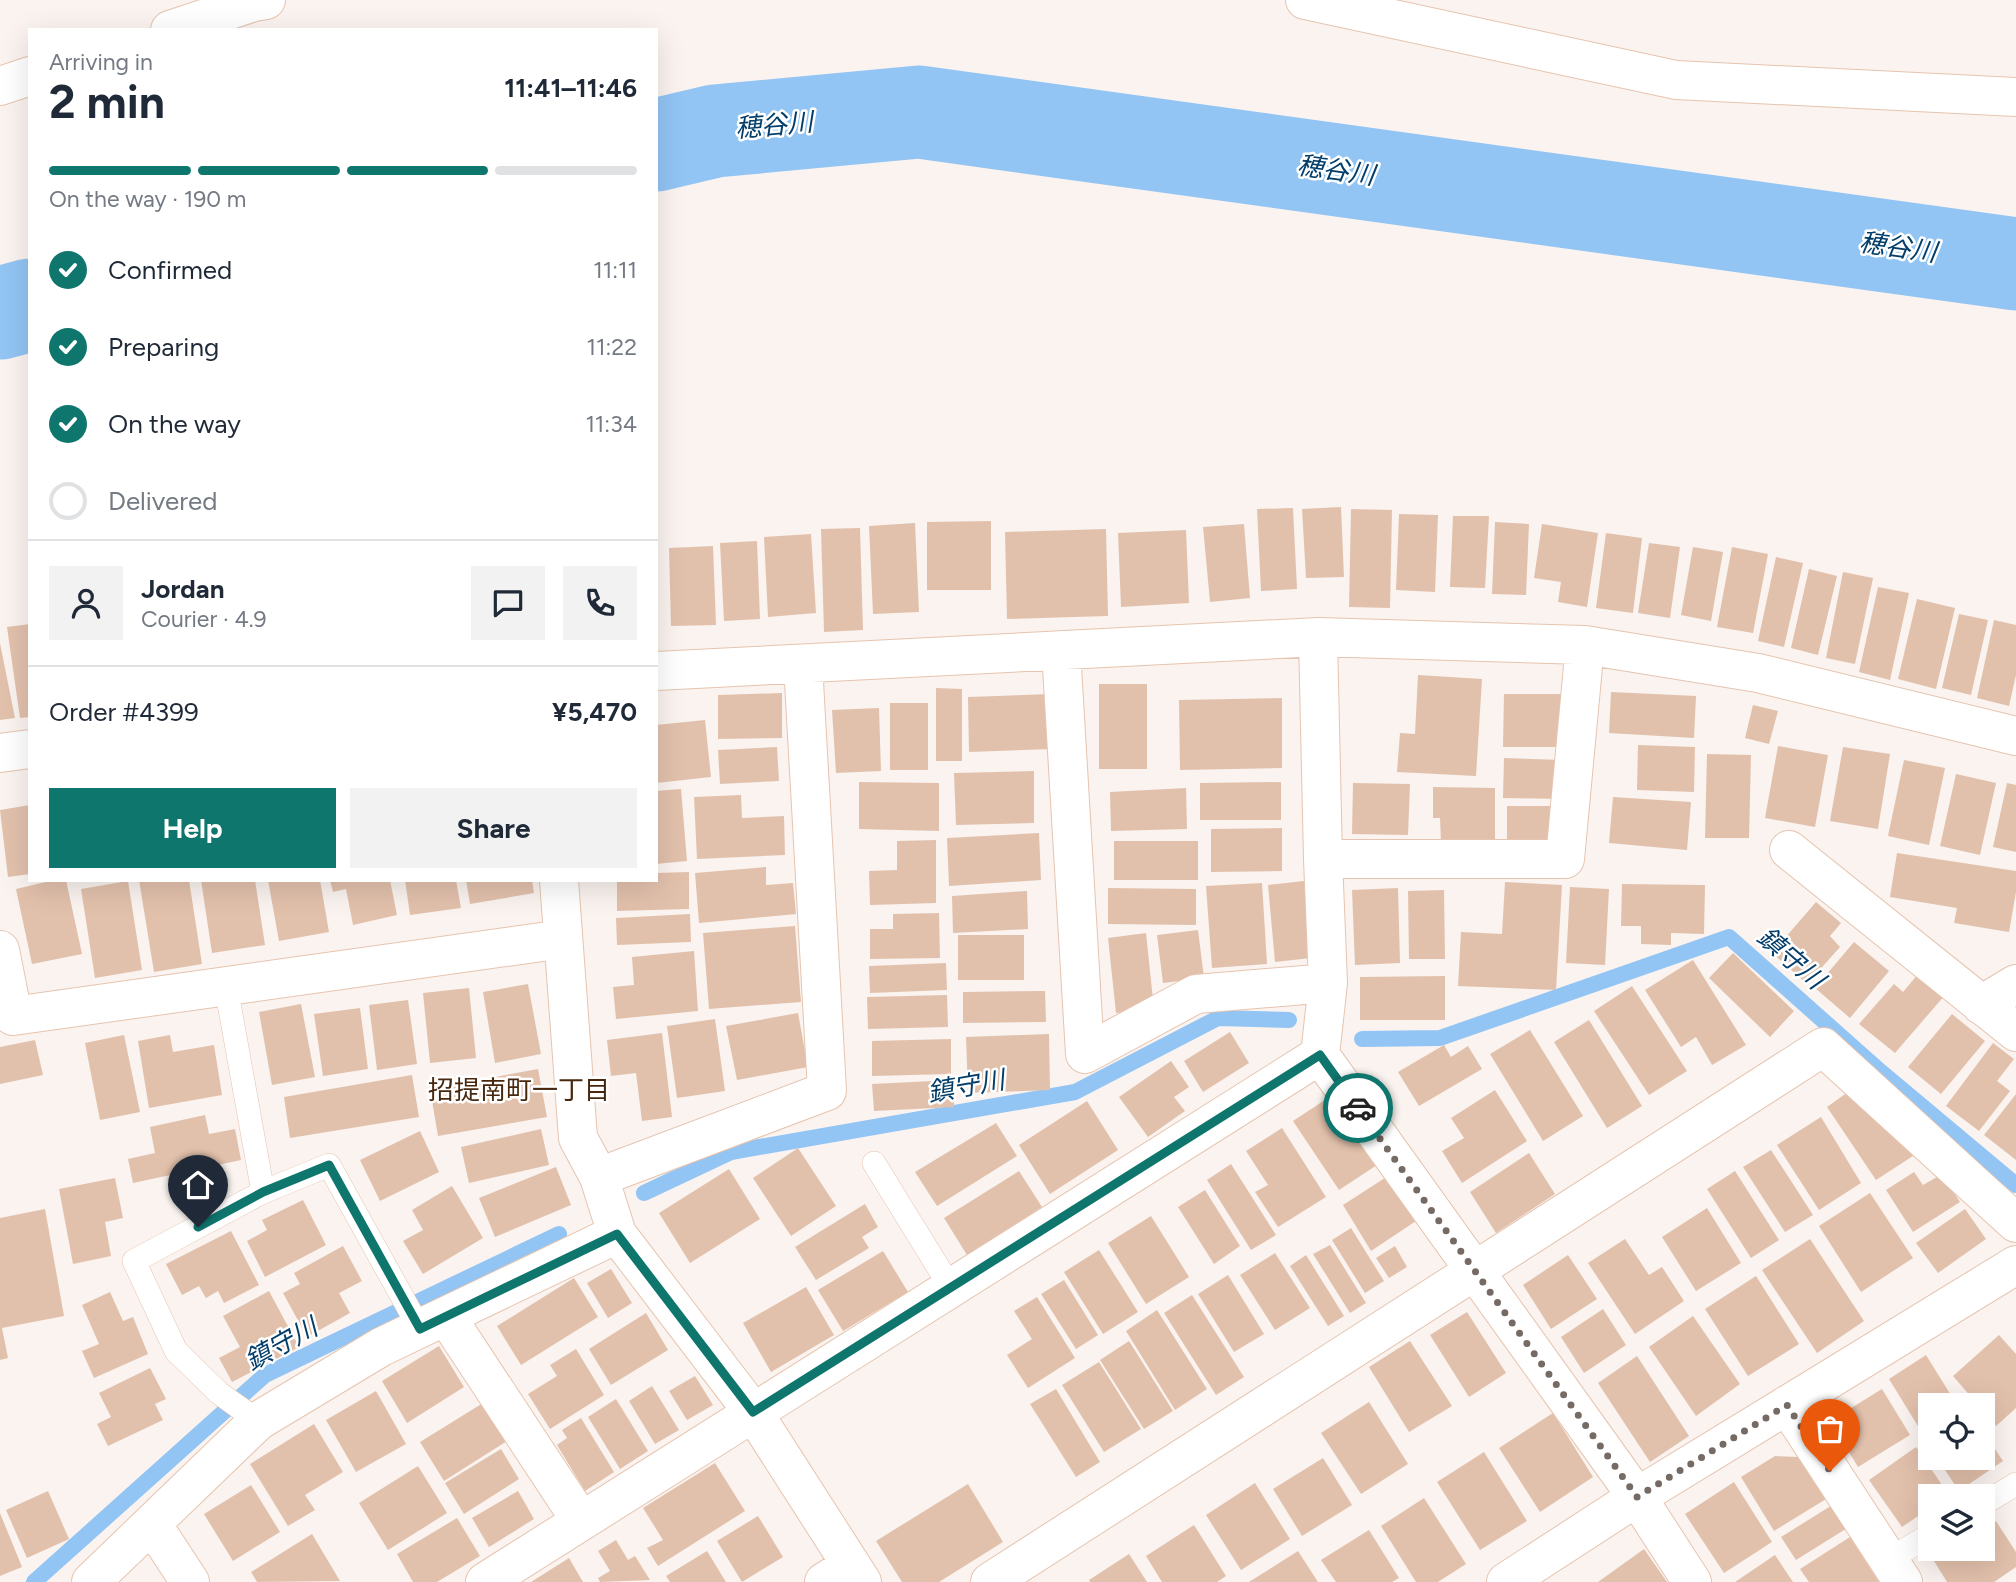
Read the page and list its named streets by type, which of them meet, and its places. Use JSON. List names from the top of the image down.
{
  "districts": ["招提南町一丁目"],
  "water": ["穂谷川", "鎮守川"],
  "page": {
    "heading": ["2 min", "Arriving in", "11:41–11:46"],
    "panel": [
      "Jordan",
      "Courier · 4.9",
      "Order #4399",
      "¥5,470"
    ],
    "bar": "On the way · 190 m",
    "list": [
      ["Confirmed", "11:11"],
      ["Preparing", "11:22"],
      ["On the way", "11:34"],
      "Delivered"
    ],
    "buttons": ["Help", "Share"]
  }
}
